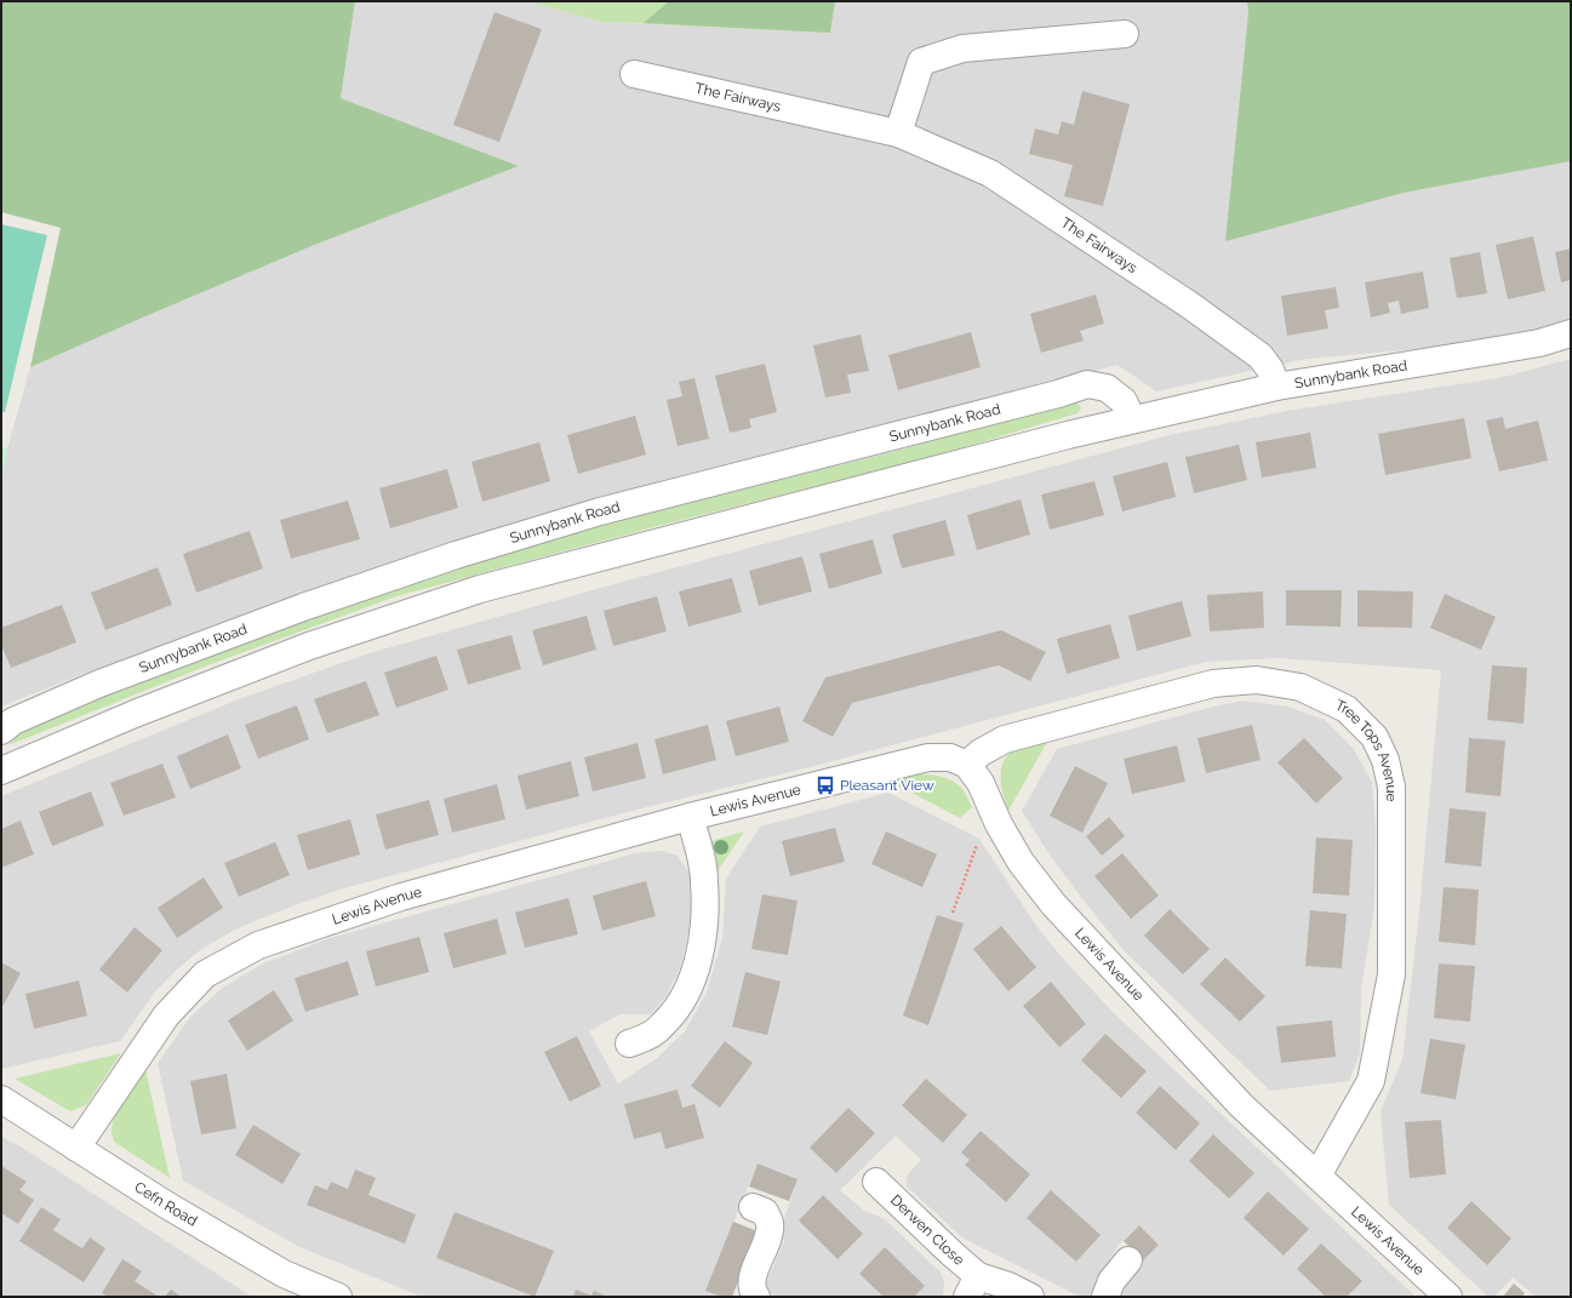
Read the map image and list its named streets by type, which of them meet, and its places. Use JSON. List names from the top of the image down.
{
  "streets": {
    "street": [
      "The Fairways",
      "Sunnybank Road",
      "Tree Tops Avenue",
      "Lewis Avenue",
      "Cefn Road",
      "Derwen Close"
    ]
  },
  "crossings": [
    ["The Fairways", "Sunnybank Road"],
    ["Tree Tops Avenue", "Lewis Avenue"],
    ["Lewis Avenue", "Cefn Road"]
  ],
  "places": {
    "bus stop": ["Pleasant View"]
  }
}
